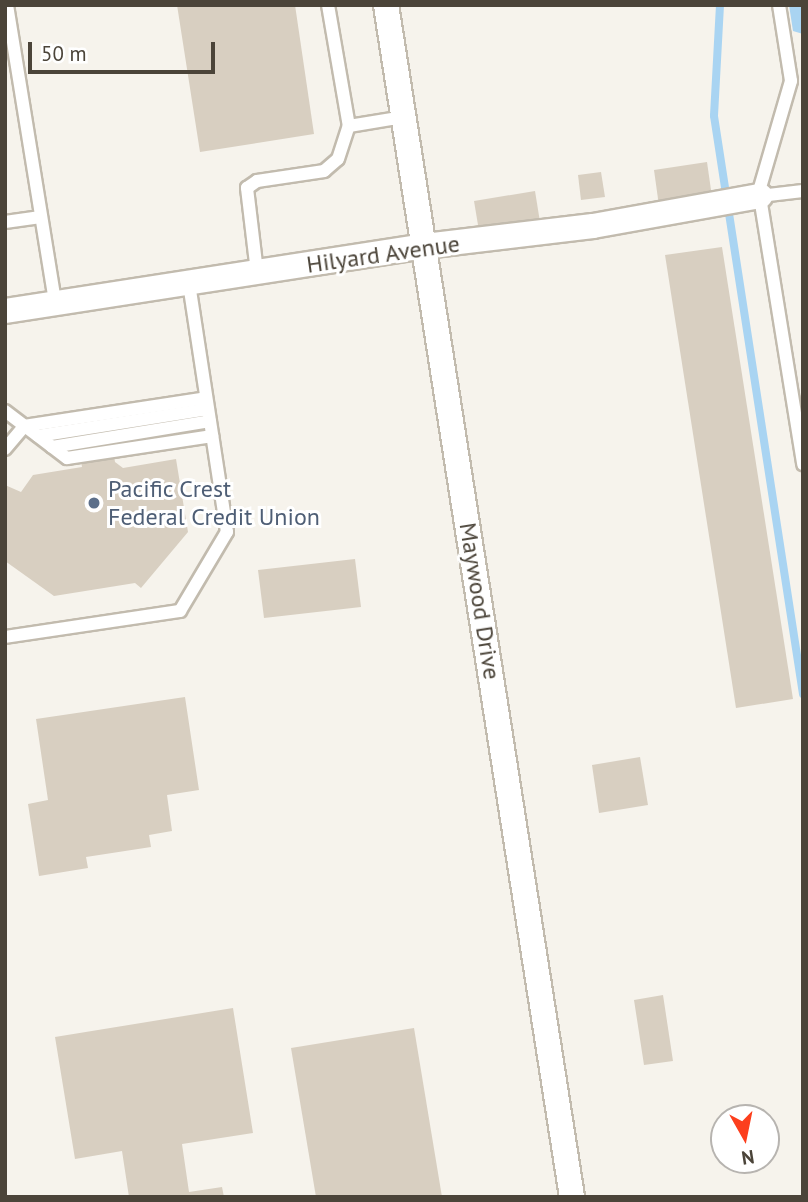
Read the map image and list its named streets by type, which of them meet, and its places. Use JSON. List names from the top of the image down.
{
  "streets": {
    "street": ["Hilyard Avenue", "Maywood Drive"]
  },
  "crossings": [
    ["Hilyard Avenue", "Maywood Drive"]
  ],
  "places": ["Pacific Crest Federal Credit Union"],
  "scale_bar": "50 m",
  "north": "bottom"
}
